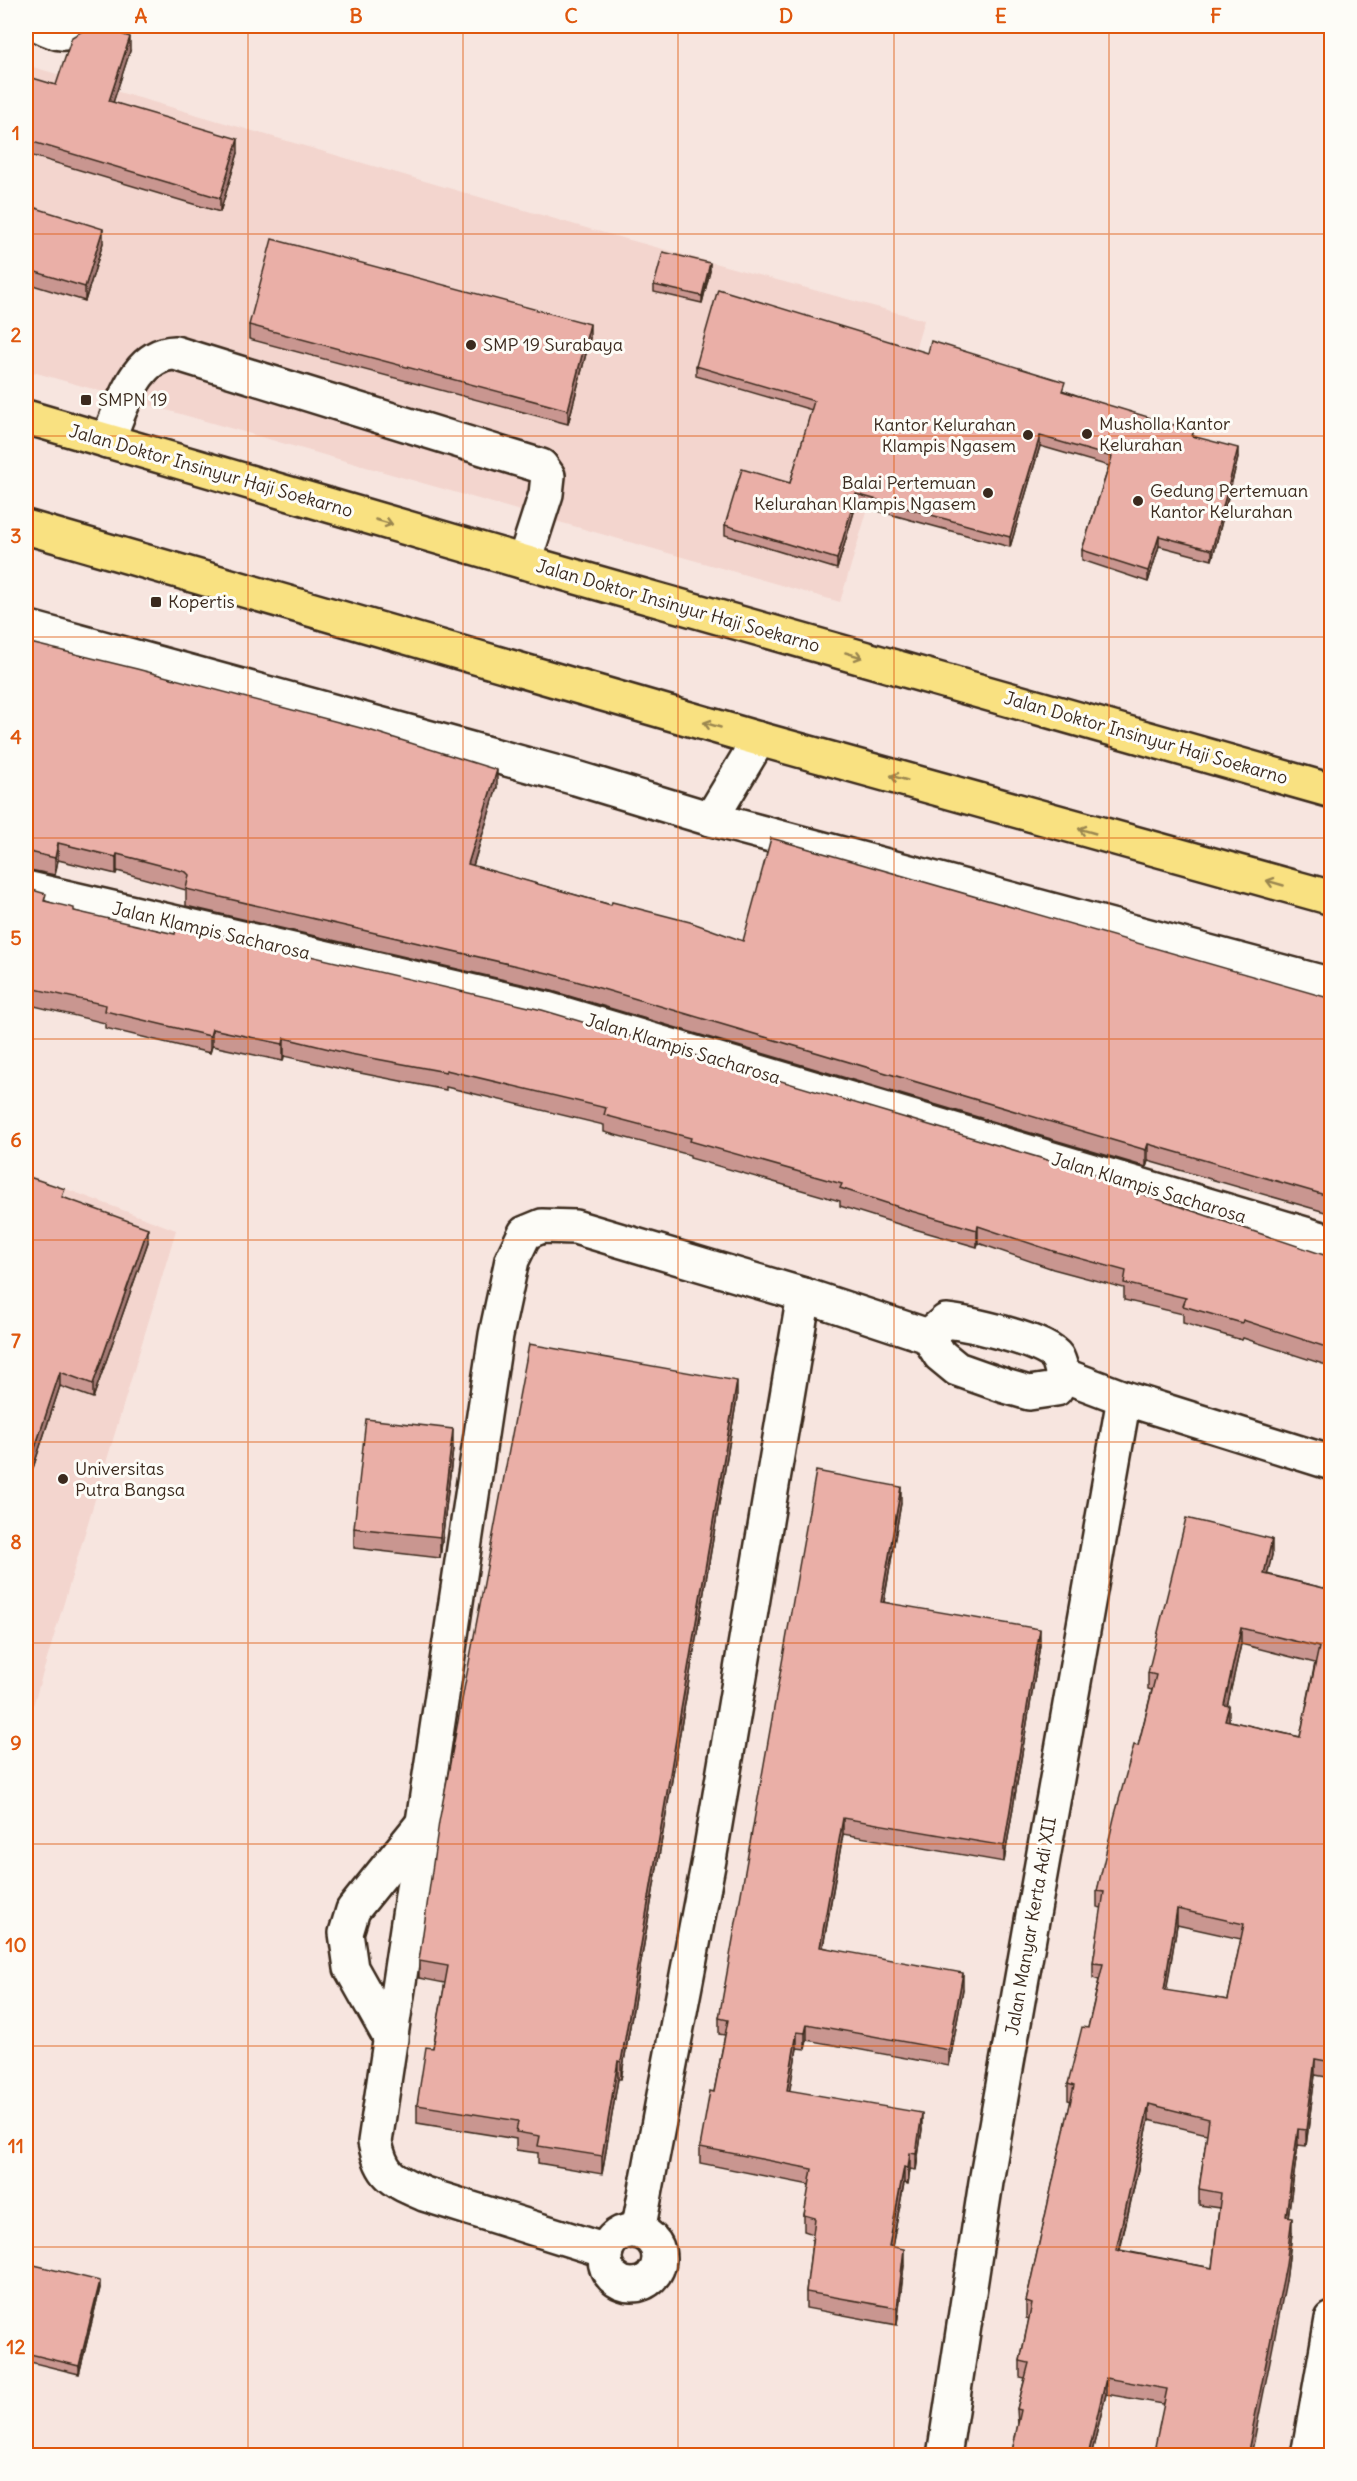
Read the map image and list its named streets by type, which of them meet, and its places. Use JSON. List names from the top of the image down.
{
  "streets": {
    "main road": ["Jalan Doktor Insinyur Haji Soekarno"],
    "street": ["Jalan Klampis Sacharosa", "Jalan Manyar Kerta Adi XII"]
  },
  "places": {
    "other": [
      "SMP 19 Surabaya",
      "Musholla Kantor Kelurahan",
      "Kantor Kelurahan Klampis Ngasem",
      "Balai Pertemuan Kelurahan Klampis Ngasem",
      "Gedung Pertemuan Kantor Kelurahan",
      "Universitas Putra Bangsa"
    ],
    "transit": ["SMPN 19", "Kopertis"]
  },
  "grid": {
    "columns": [
      "A",
      "B",
      "C",
      "D",
      "E",
      "F"
    ],
    "rows": [
      "1",
      "2",
      "3",
      "4",
      "5",
      "6",
      "7",
      "8",
      "9",
      "10",
      "11",
      "12"
    ]
  }
}
